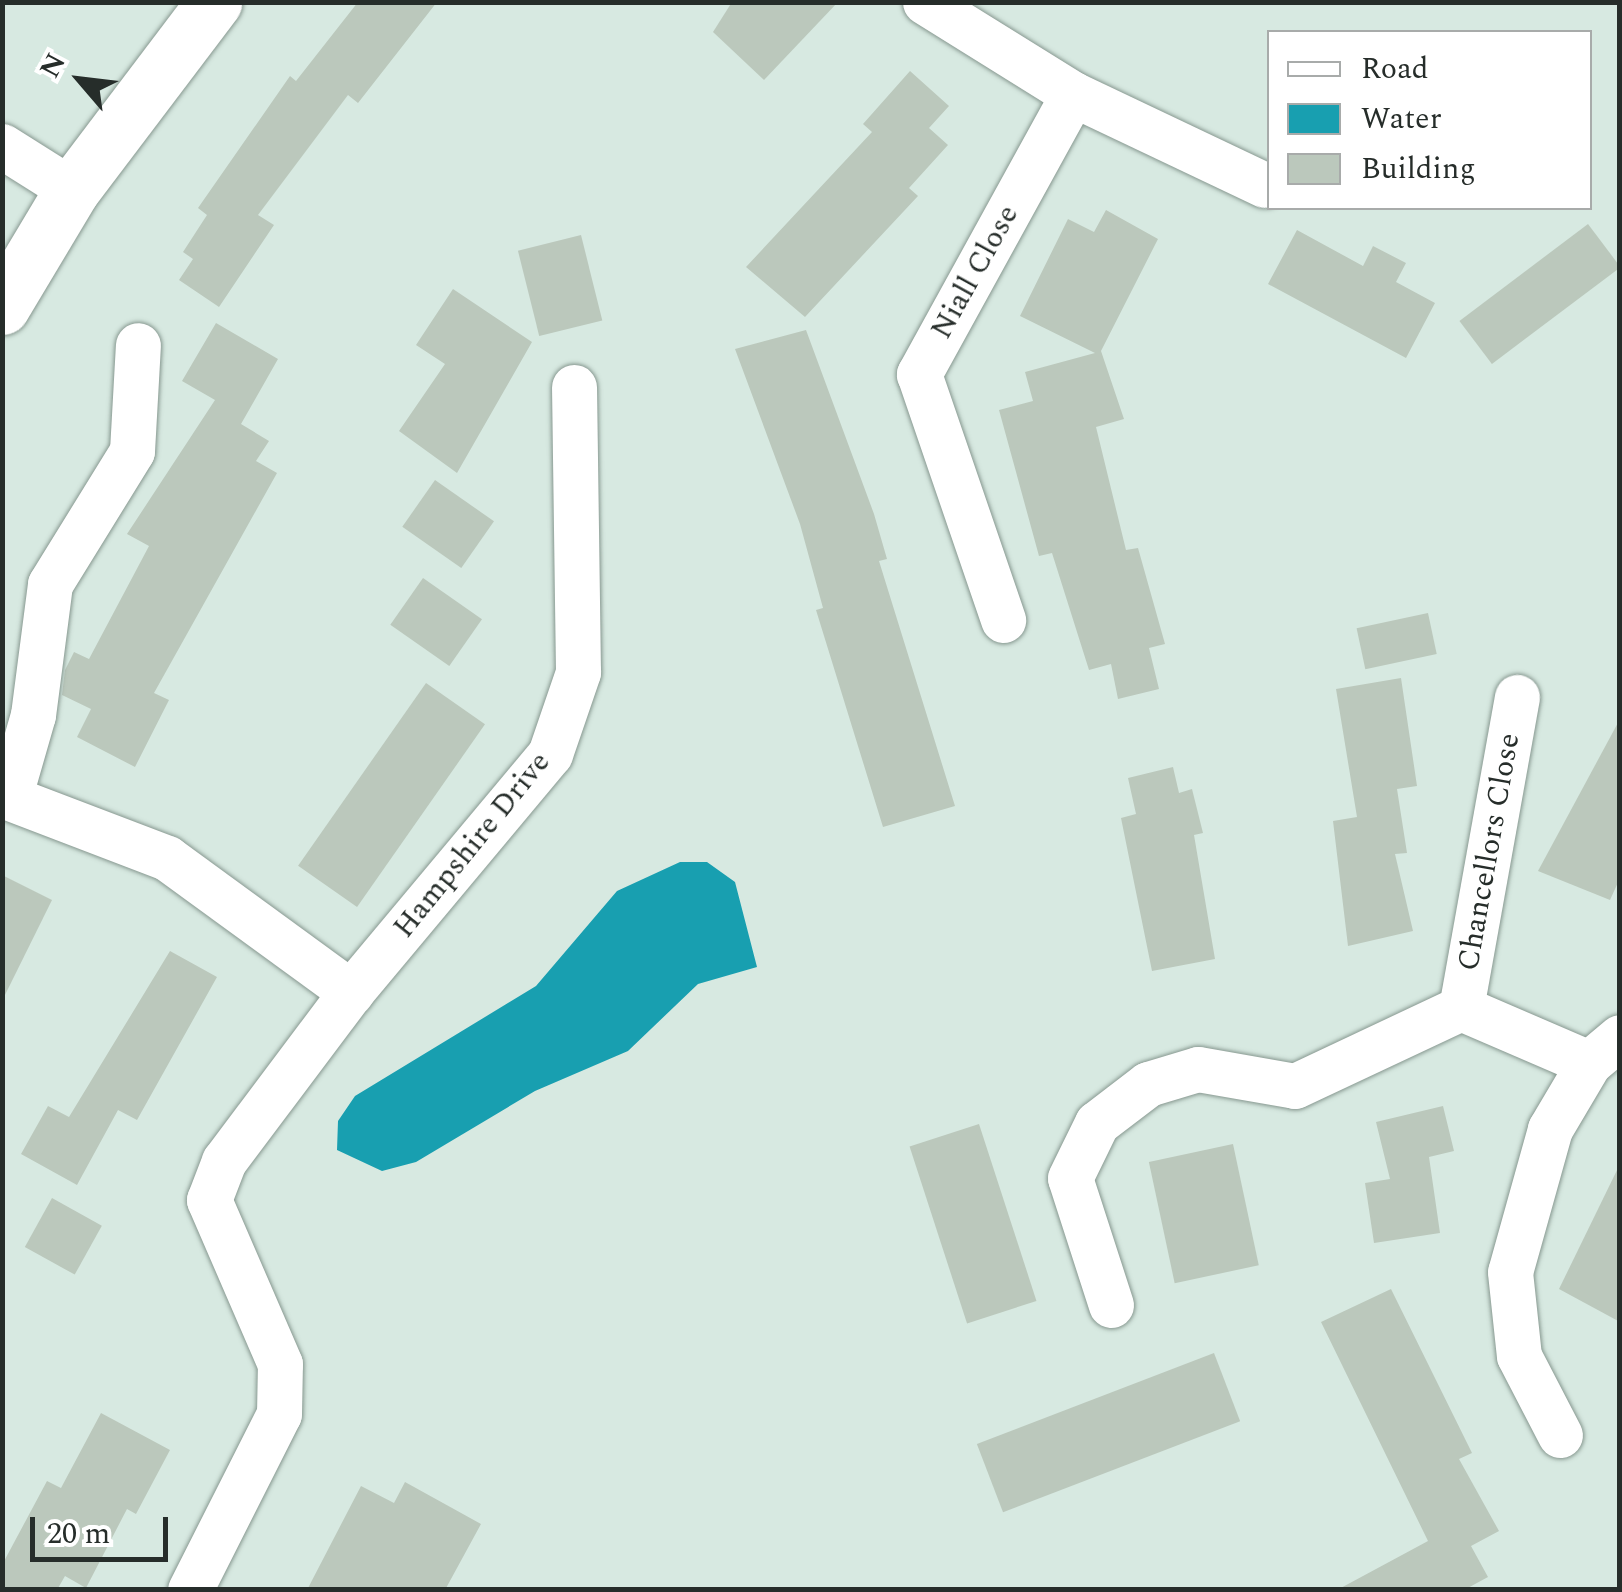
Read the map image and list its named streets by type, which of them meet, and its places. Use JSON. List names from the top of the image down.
{
  "streets": {
    "street": ["Niall Close", "Hampshire Drive", "Chancellors Close"]
  },
  "legend": ["Road", "Water", "Building"],
  "scale_bar": "20 m",
  "north": "top left"
}
